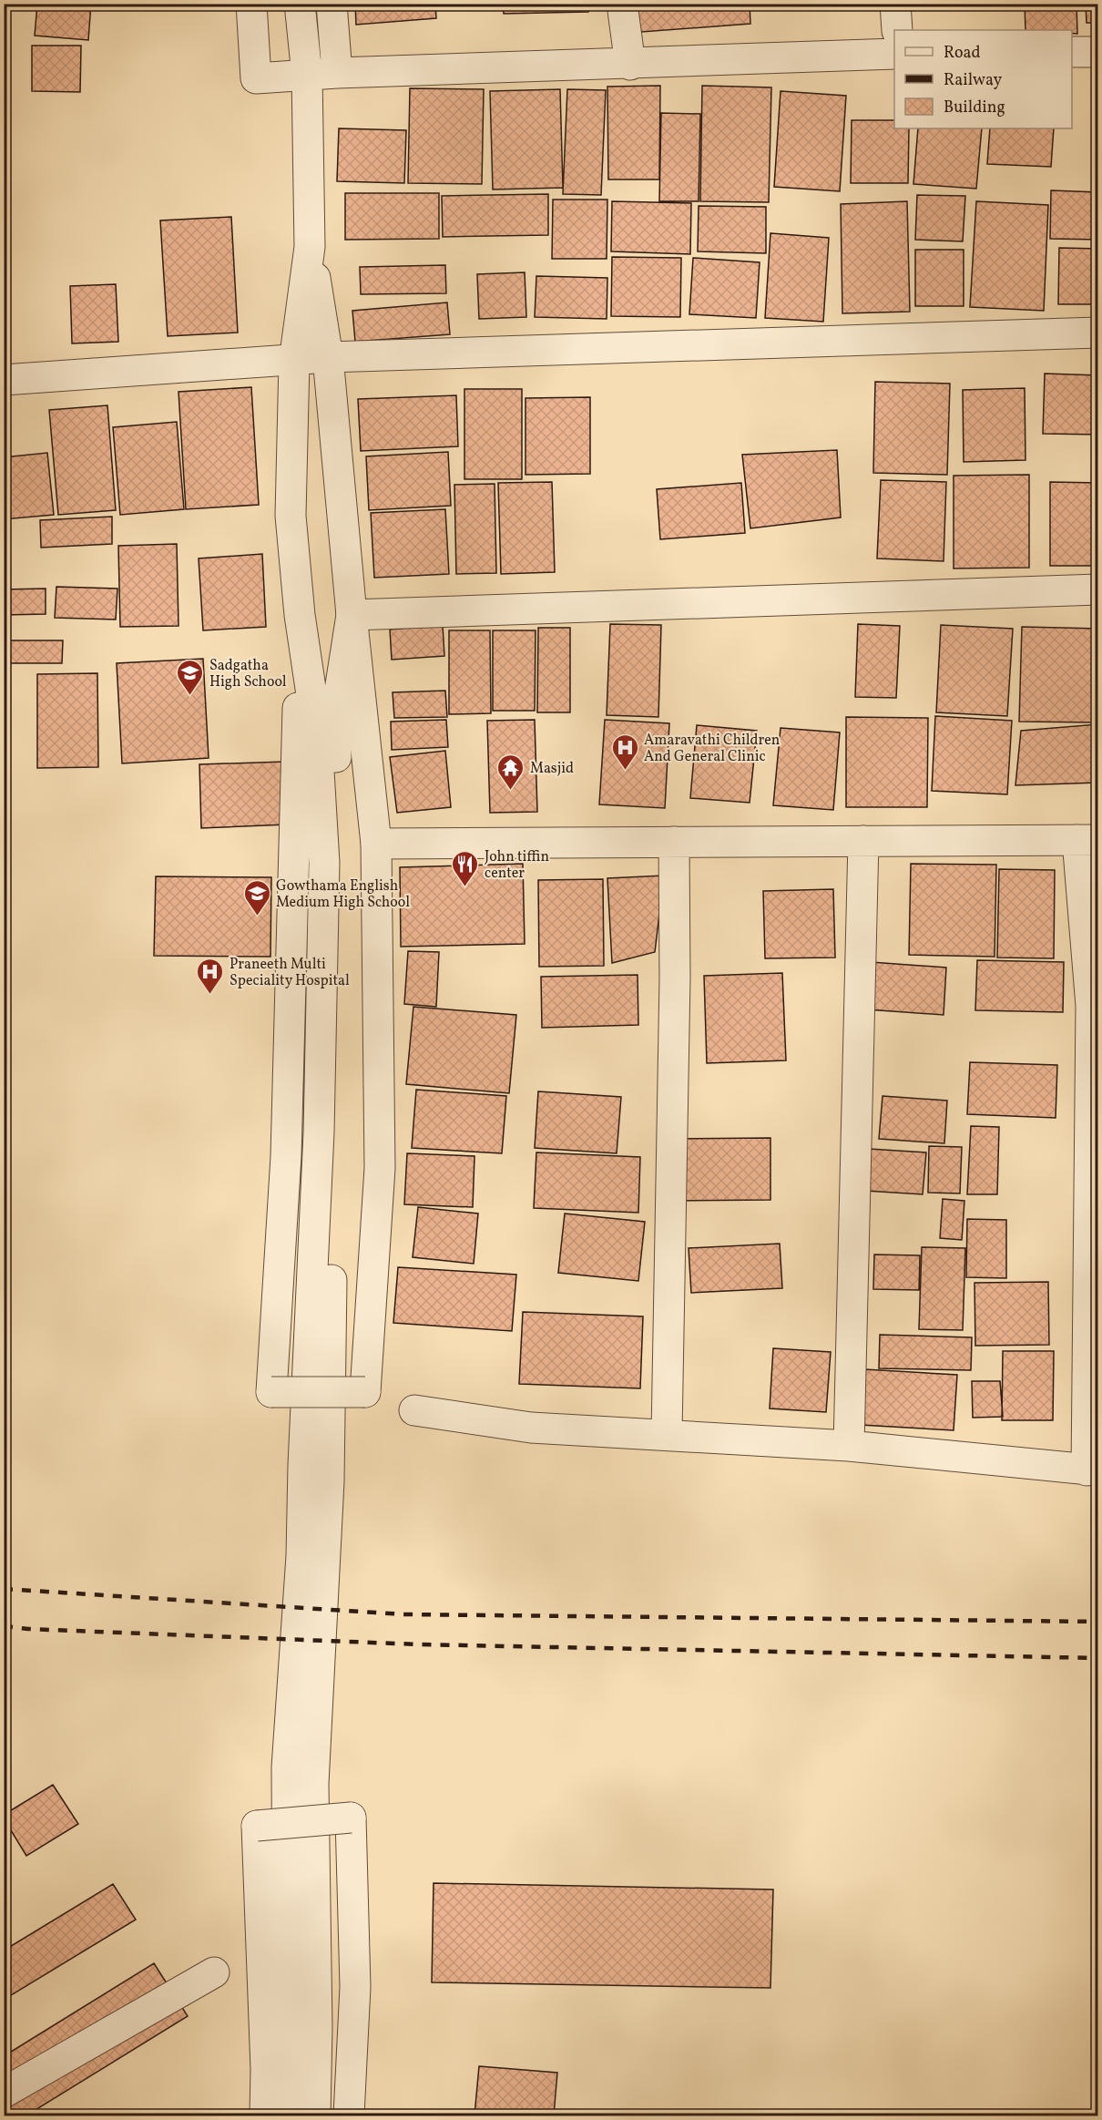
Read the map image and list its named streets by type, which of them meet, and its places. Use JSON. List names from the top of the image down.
{
  "places": {
    "school or university": ["Sadgatha High School", "Gowthama English Medium High School"],
    "hospital": ["Amaravathi Children And General Clinic", "Praneeth Multi Speciality Hospital"],
    "temple": ["Masjid"],
    "restaurant": ["John tiffin center"]
  },
  "legend": ["Road", "Railway", "Building"]
}
